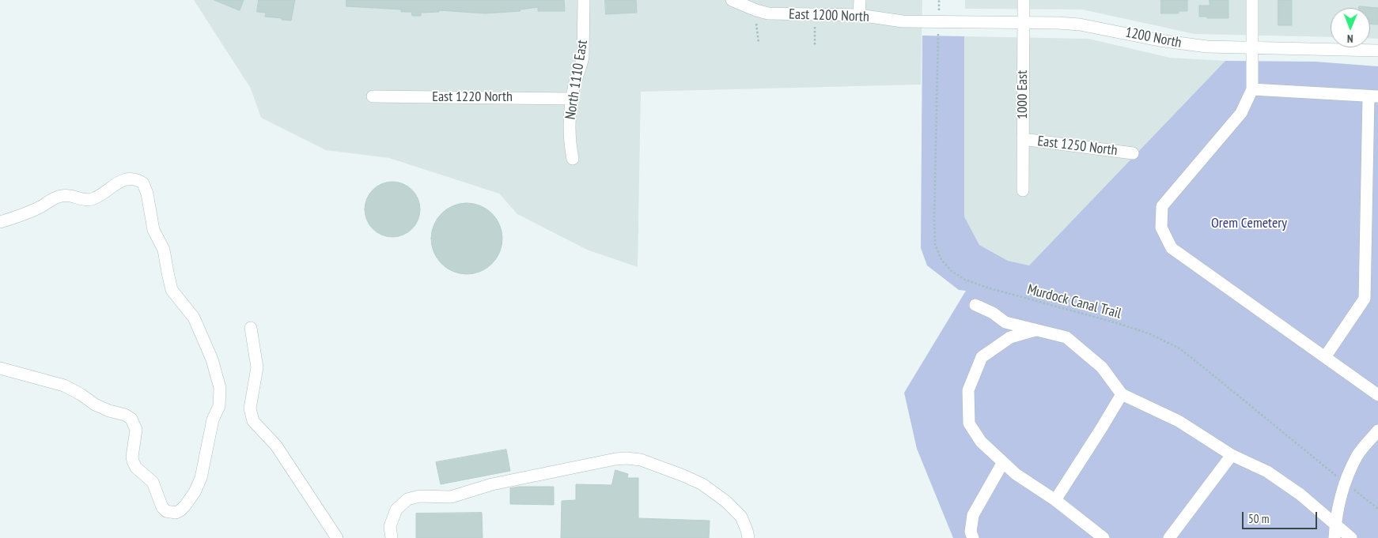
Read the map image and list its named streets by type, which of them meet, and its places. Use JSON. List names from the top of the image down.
{
  "streets": {
    "street": [
      "East 1200 North",
      "1200 North",
      "North 1110 East",
      "1000 East",
      "East 1220 North",
      "East 1250 North"
    ],
    "path": ["Murdock Canal Trail"]
  },
  "crossings": [
    ["East 1200 North", "1200 North"],
    ["1200 North", "1000 East"],
    ["North 1110 East", "East 1220 North"],
    ["1000 East", "East 1250 North"]
  ],
  "parks": ["Orem Cemetery"],
  "scale_bar": "50 m",
  "north": "bottom"
}
